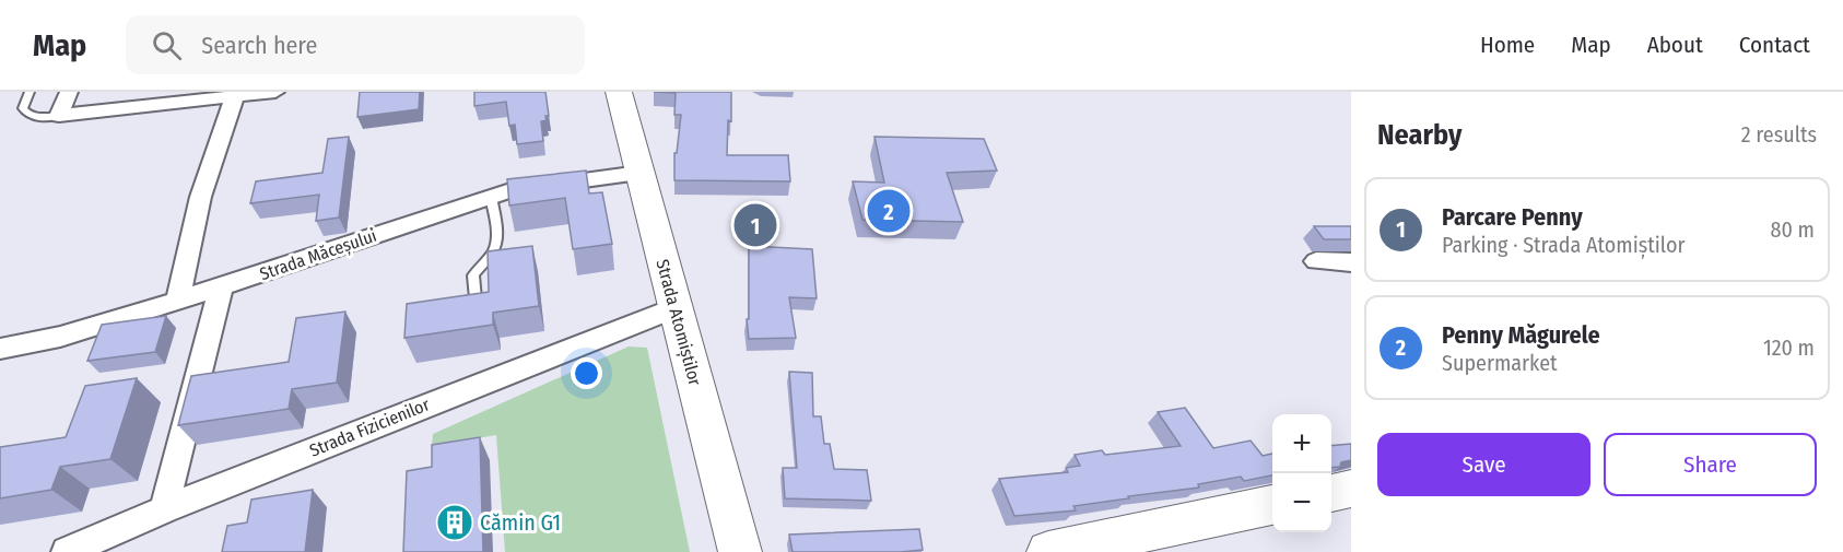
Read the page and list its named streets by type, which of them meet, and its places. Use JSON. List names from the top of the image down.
{
  "streets": {
    "main road": ["Strada Atomiștilor"],
    "street": ["Strada Măceșului", "Strada Fizicienilor"]
  },
  "crossings": [
    ["Strada Măceșului", "Strada Atomiștilor"],
    ["Strada Atomiștilor", "Strada Fizicienilor"]
  ],
  "places": {
    "building": ["Cămin G1"]
  },
  "page": {
    "header": "Map",
    "search": "Search here",
    "nav": [
      "Home",
      "Map",
      "About",
      "Contact"
    ],
    "heading": ["Nearby", "2 results"],
    "list": [
      {
        "mark": "1",
        "name": "Parcare Penny",
        "note": "Parking · Strada Atomiștilor",
        "value": "80 m"
      },
      {
        "mark": "2",
        "name": "Penny Măgurele",
        "note": "Supermarket",
        "value": "120 m"
      }
    ],
    "pins": ["2", "1"],
    "buttons": ["Save", "Share"],
    "map_buttons": ["+", "−"]
  }
}
